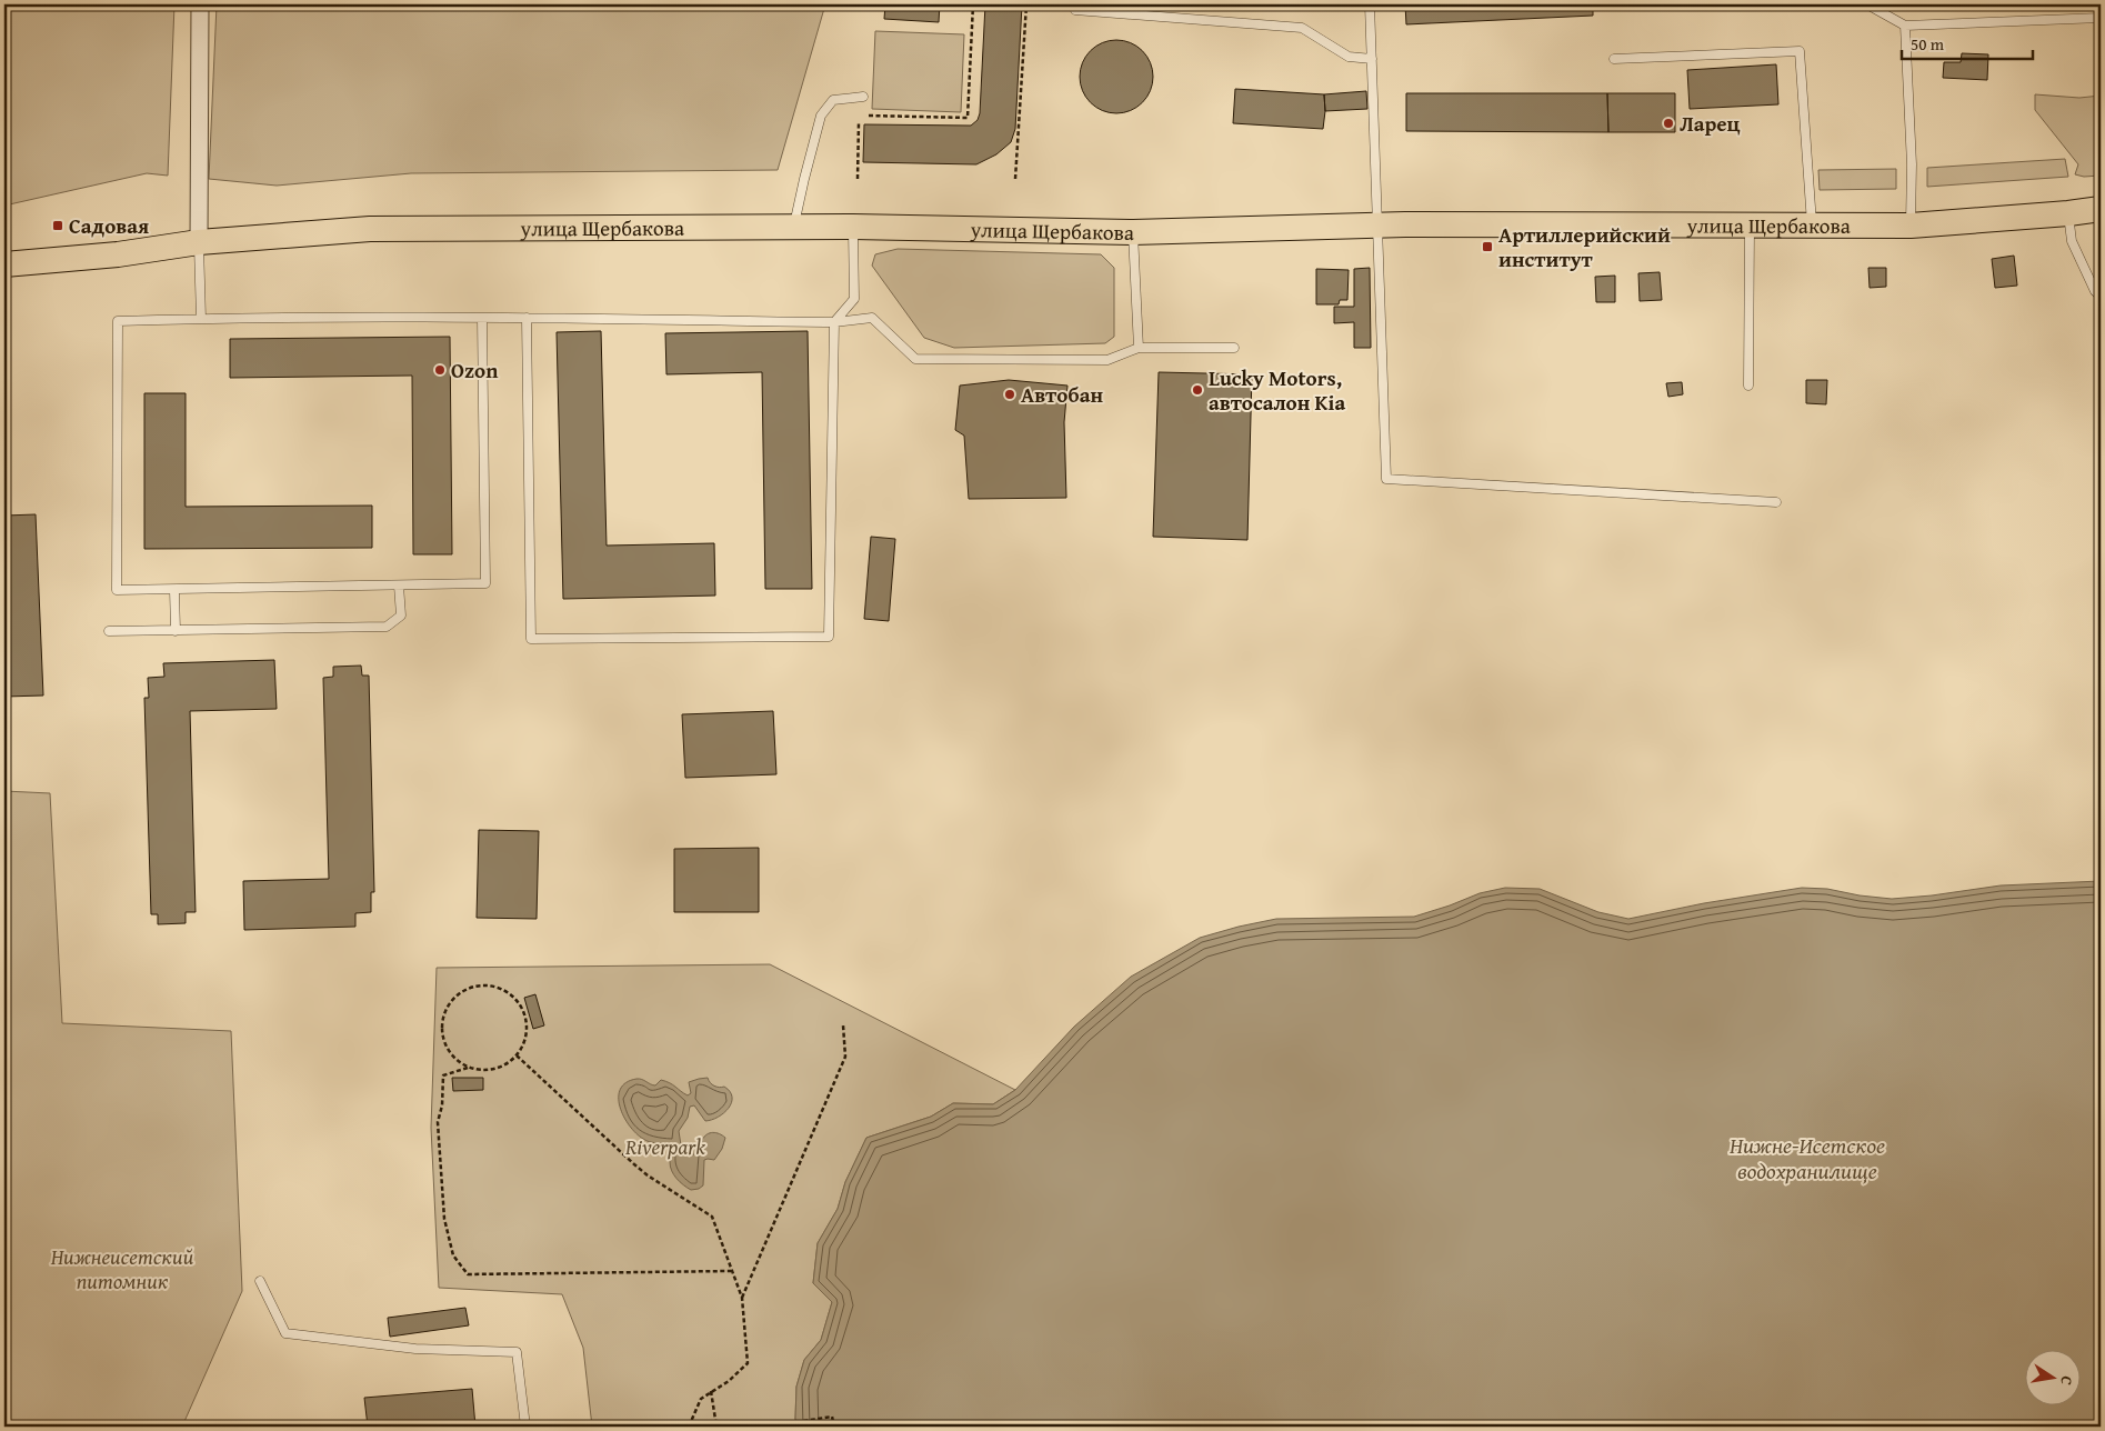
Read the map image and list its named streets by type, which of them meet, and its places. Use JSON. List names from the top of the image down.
{
  "streets": {
    "main road": ["улица Щербакова"]
  },
  "water": ["Нижне-Исетское водохранилище"],
  "parks": ["Riverpark", "Нижнеисетский питомник"],
  "places": {
    "other": [
      "Ларец",
      "Ozon",
      "Lucky Motors, автосалон Kia",
      "Автобан"
    ],
    "transit": ["Садовая", "Артиллерийский институт"]
  },
  "scale_bar": "50 m",
  "north": "right"
}
